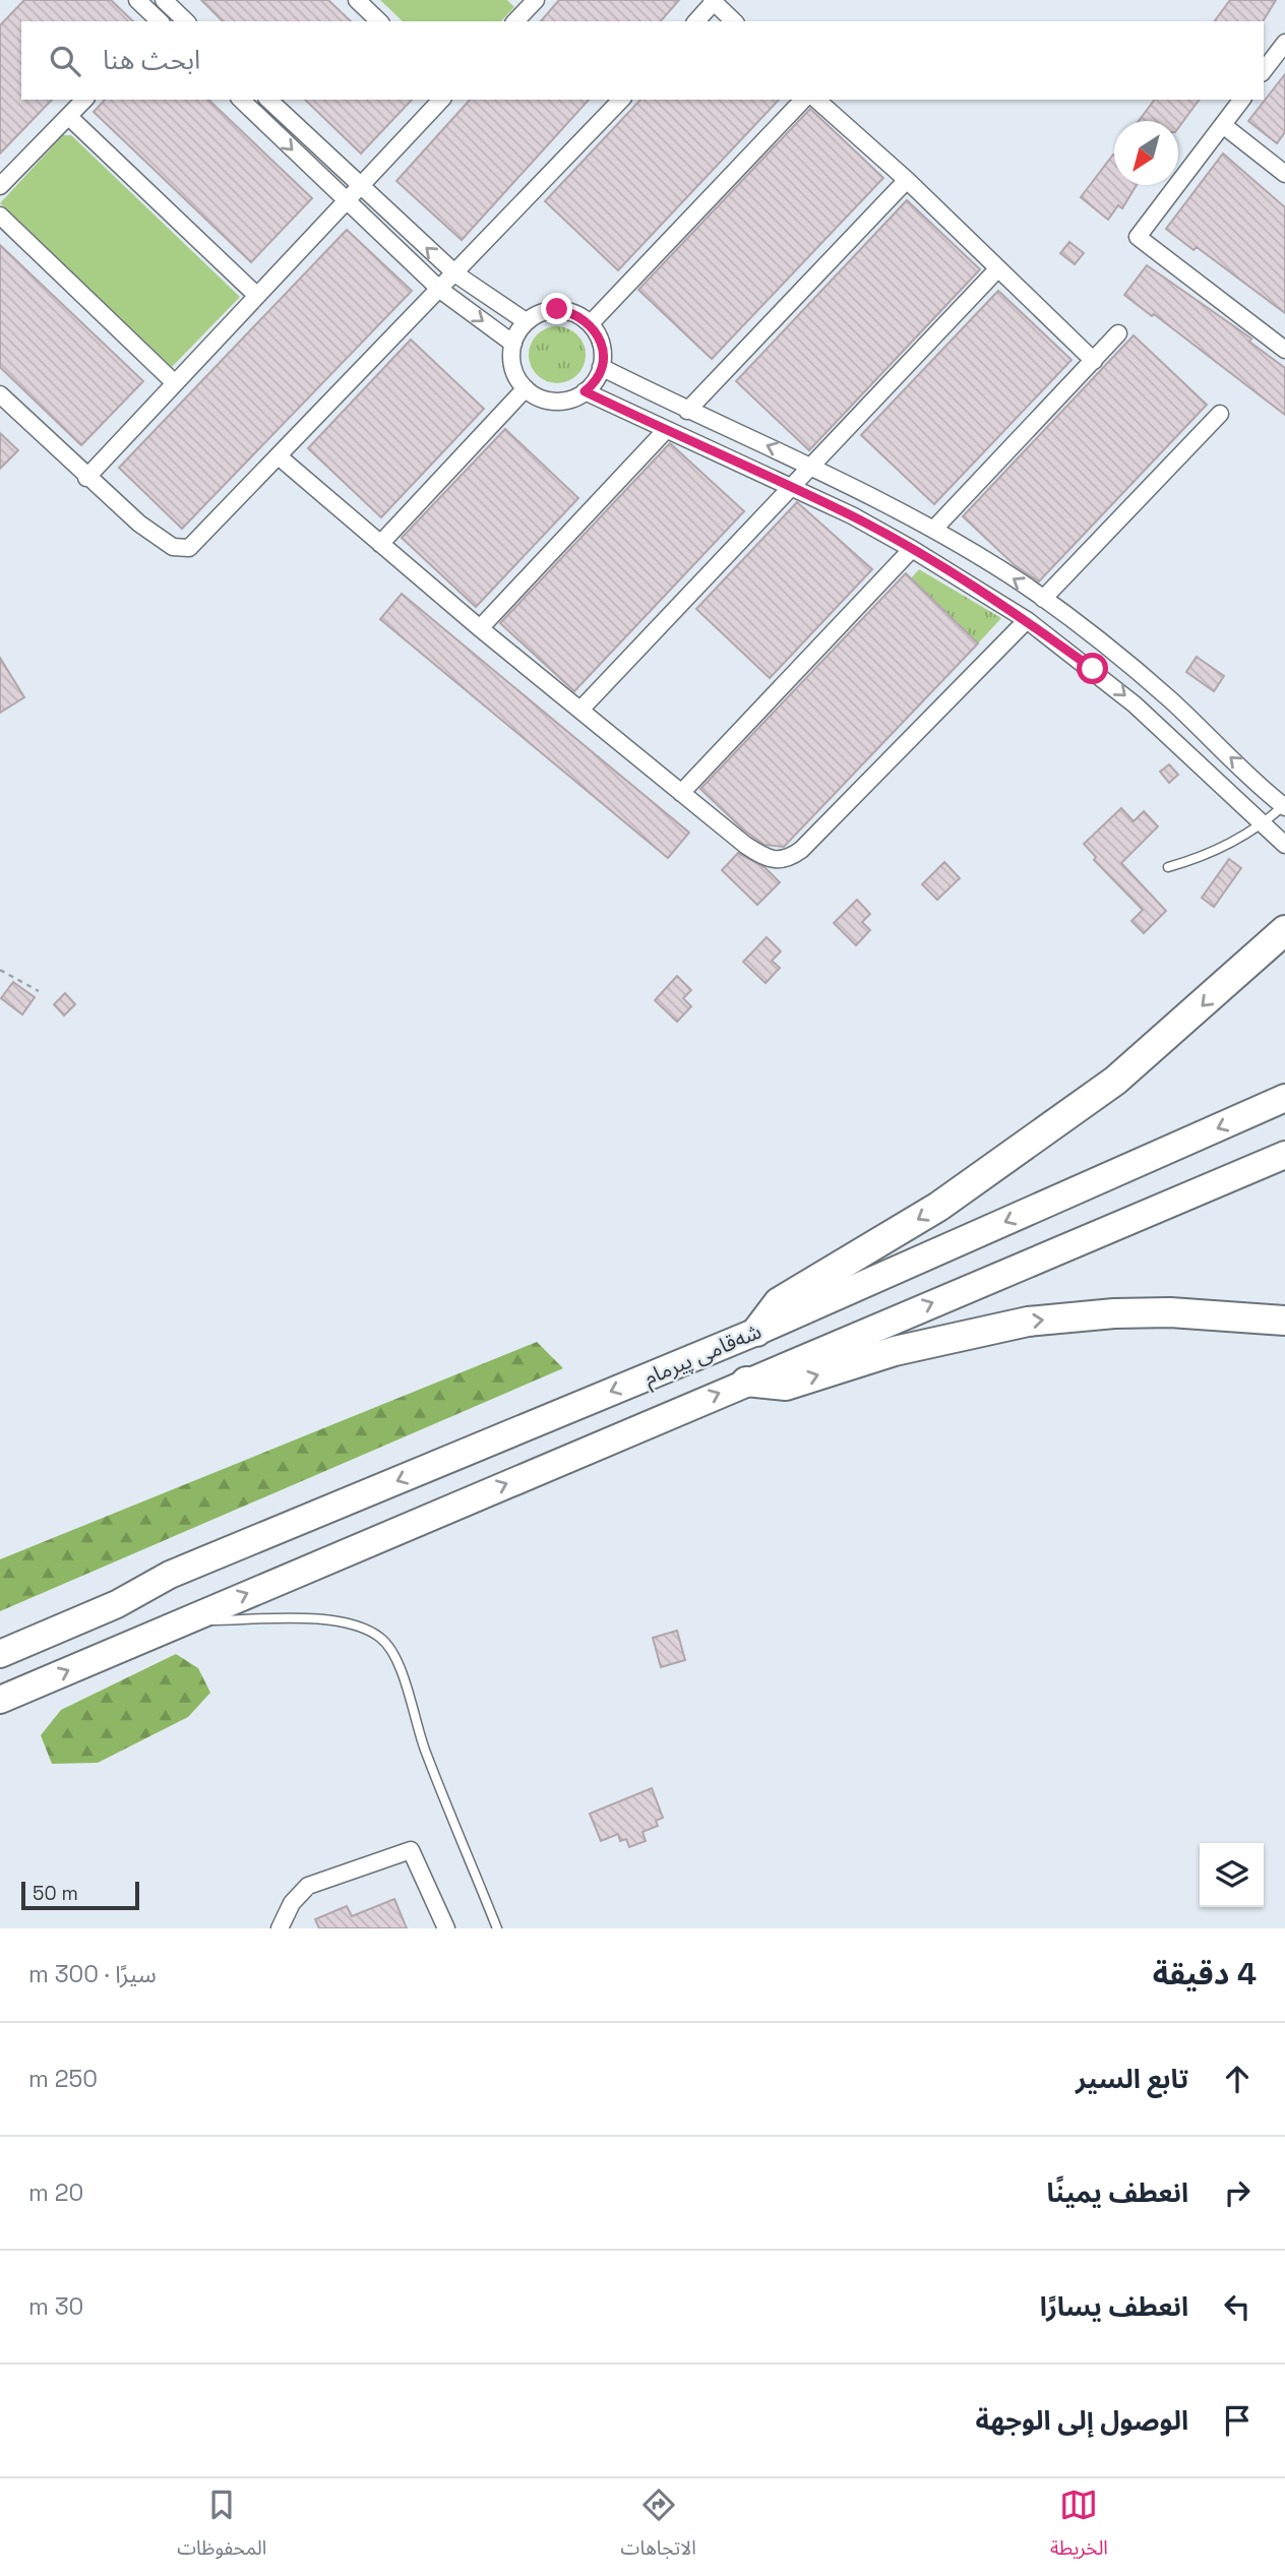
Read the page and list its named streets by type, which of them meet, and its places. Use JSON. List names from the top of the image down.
{
  "streets": {
    "highway": ["شەقامی پیرمام"]
  },
  "scale_bar": "50 m",
  "north": "bottom left",
  "page": {
    "search": "ابحث هنا",
    "scale": "50 m",
    "heading": ["4 دقيقة", "سيرًا · 300 m"],
    "list": [
      ["تابع السير", "250 m"],
      ["انعطف يمينًا", "20 m"],
      ["انعطف يسارًا", "30 m"],
      "الوصول إلى الوجهة"
    ],
    "nav": ["الخريطة", "الاتجاهات", "المحفوظات"]
  }
}
